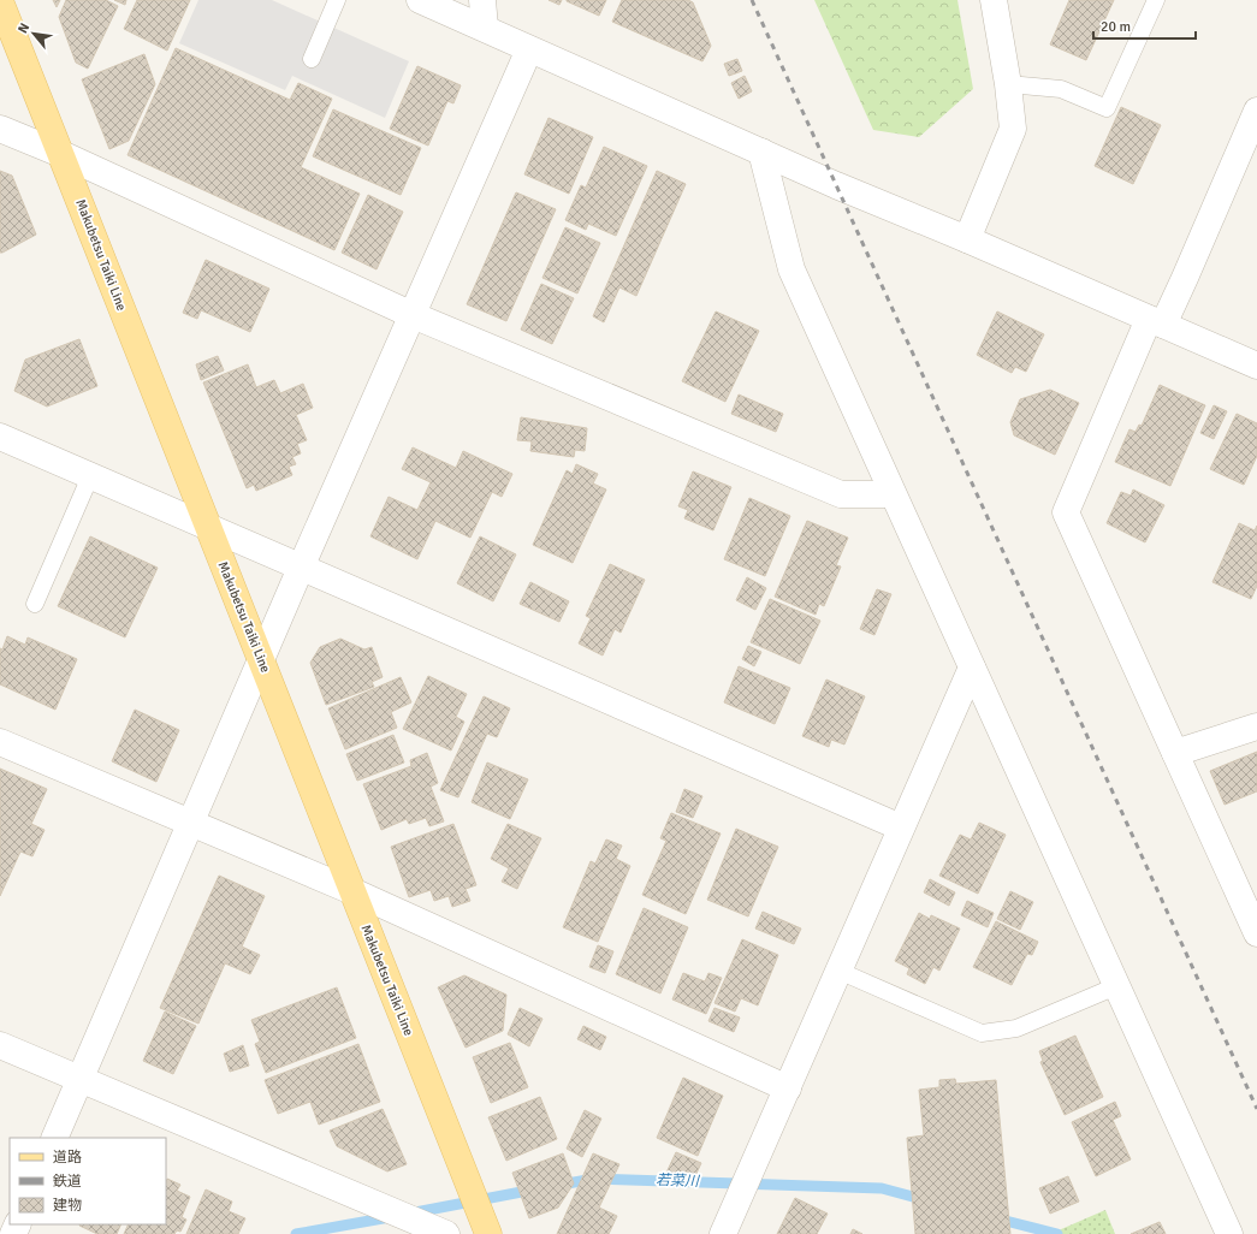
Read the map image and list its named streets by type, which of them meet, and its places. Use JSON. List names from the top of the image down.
{
  "streets": {
    "main road": ["Makubetsu Taiki Line"]
  },
  "water": ["若菜川"],
  "legend": ["道路", "鉄道", "建物"],
  "scale_bar": "20 m",
  "north": "top left"
}
